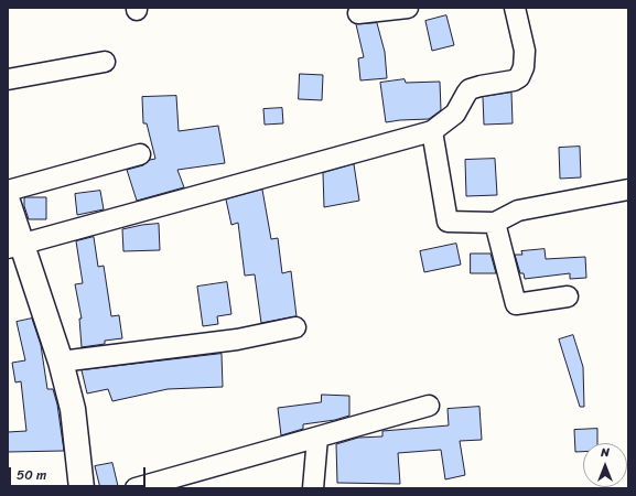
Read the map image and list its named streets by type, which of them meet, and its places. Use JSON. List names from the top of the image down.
{
  "scale_bar": "50 m",
  "north": "top"
}
